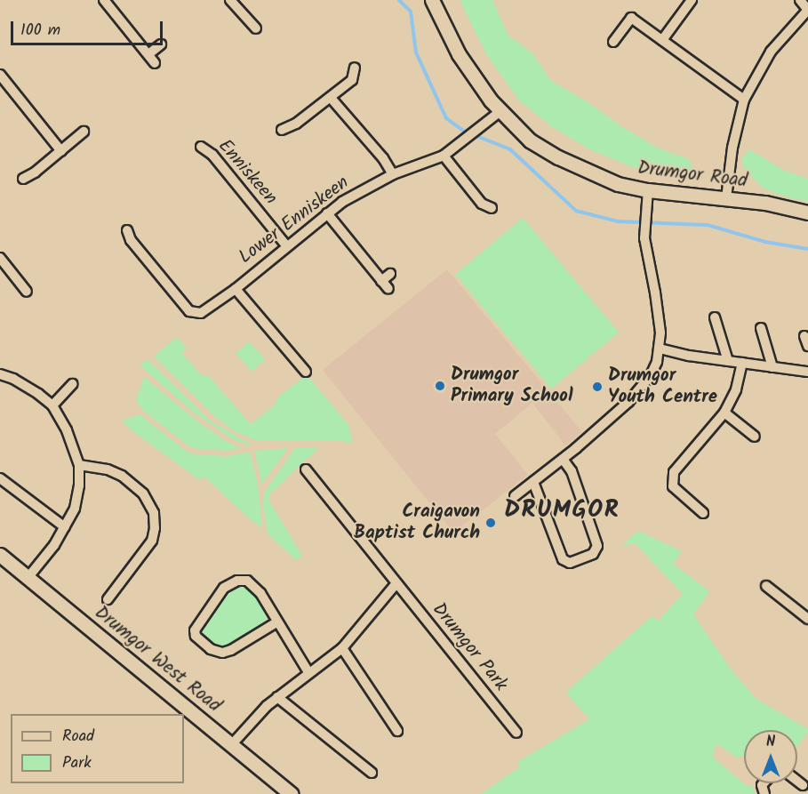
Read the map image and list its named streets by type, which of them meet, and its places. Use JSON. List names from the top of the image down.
{
  "streets": {
    "street": [
      "Enniskeen",
      "Drumgor Road",
      "Lower Enniskeen",
      "Drumgor Park",
      "Drumgor West Road"
    ]
  },
  "crossings": [
    ["Enniskeen", "Lower Enniskeen"],
    ["Drumgor Road", "Lower Enniskeen"]
  ],
  "districts": ["DRUMGOR"],
  "places": ["Drumgor Primary School", "Drumgor Youth Centre", "Craigavon Baptist Church"],
  "legend": ["Road", "Park"],
  "scale_bar": "100 m",
  "north": "top"
}
